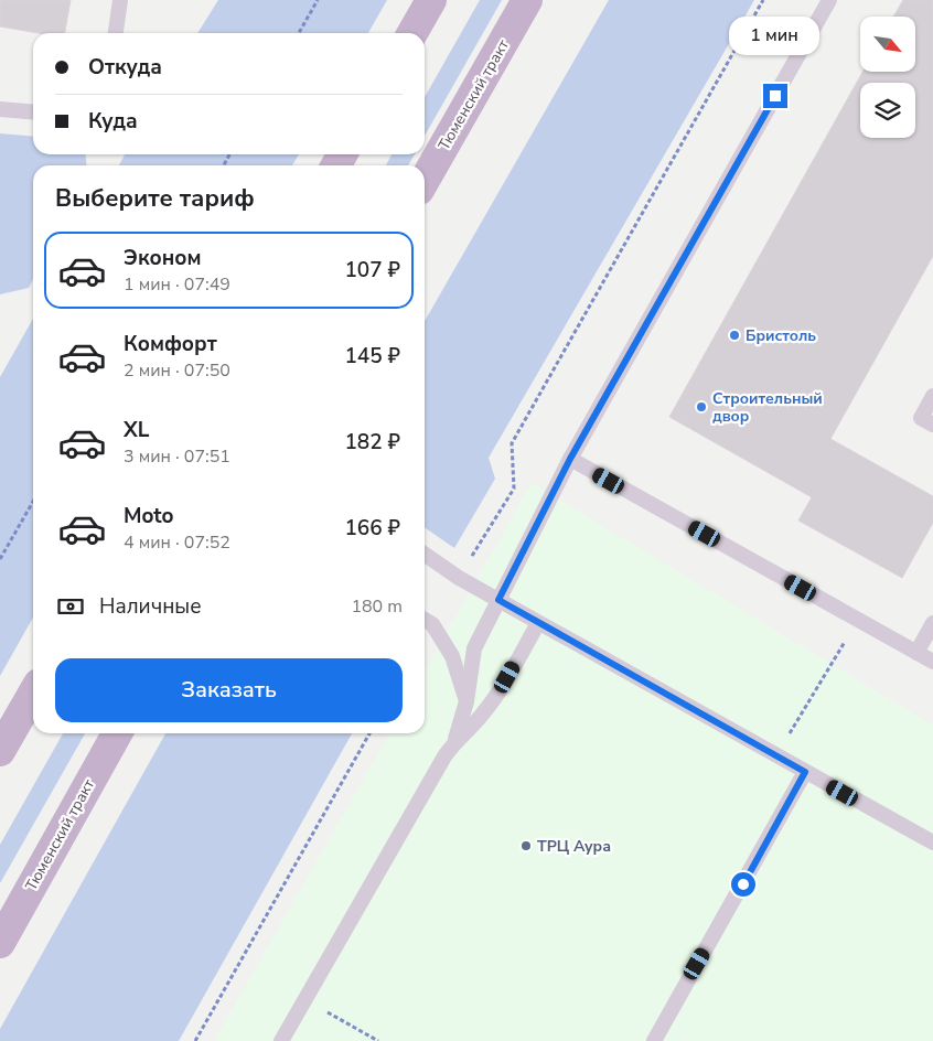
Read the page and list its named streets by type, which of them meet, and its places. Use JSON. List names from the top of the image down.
{
  "streets": {
    "main road": ["Тюменский тракт"]
  },
  "places": ["Бристоль", "Строительный двор", "ТРЦ Аура"],
  "north": "bottom right",
  "page": {
    "bubble": "1 мин",
    "banner": ["Откуда", "Куда"],
    "heading": "Выберите тариф",
    "list": [
      {
        "name": "Эконом",
        "note": "1 мин · 07:49",
        "value": "107 ₽"
      },
      {
        "name": "Комфорт",
        "note": "2 мин · 07:50",
        "value": "145 ₽"
      },
      {
        "name": "XL",
        "note": "3 мин · 07:51",
        "value": "182 ₽"
      },
      {
        "name": "Moto",
        "note": "4 мин · 07:52",
        "value": "166 ₽"
      }
    ],
    "pay": ["Наличные", "180 m"],
    "buttons": "Заказать"
  }
}
